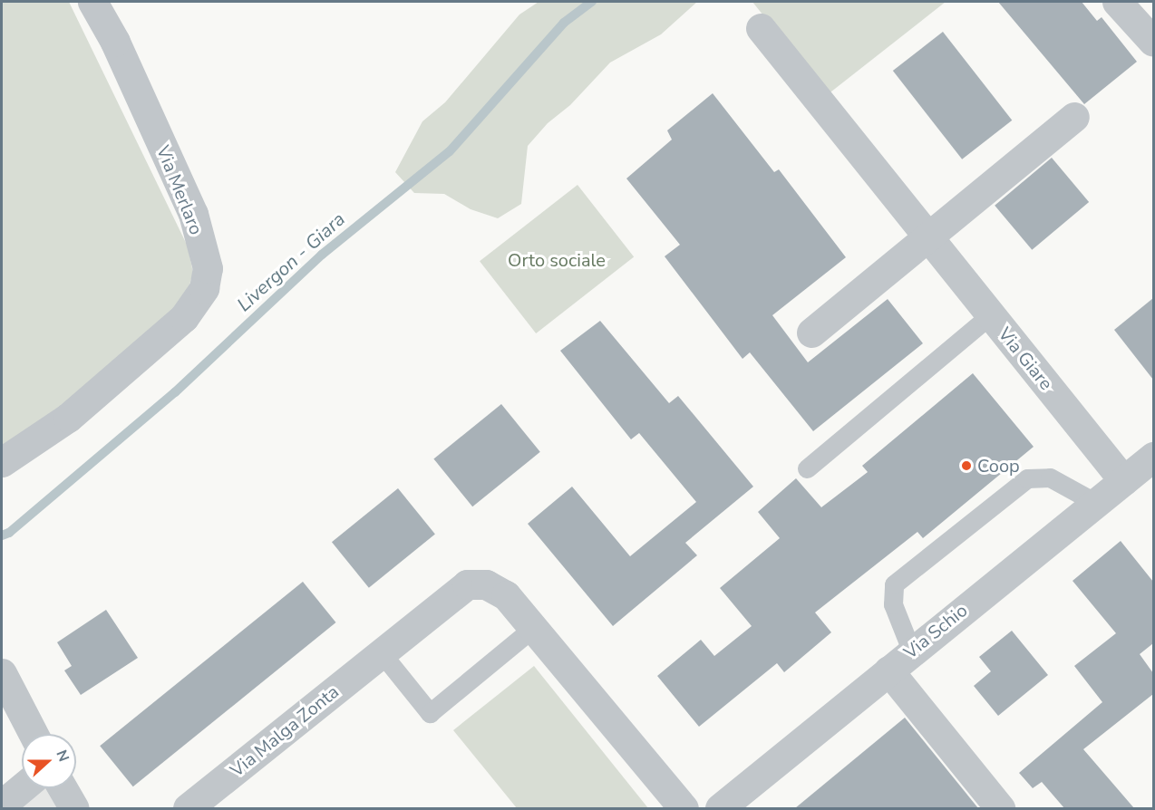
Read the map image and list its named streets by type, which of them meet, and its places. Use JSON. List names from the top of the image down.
{
  "streets": {
    "street": [
      "Via Merlaro",
      "Via Giare",
      "Via Schio",
      "Via Malga Zonta"
    ]
  },
  "crossings": [
    ["Via Giare", "Via Schio"]
  ],
  "water": ["Livergon - Giara"],
  "parks": ["Orto sociale"],
  "places": ["Coop"],
  "north": "right"
}
